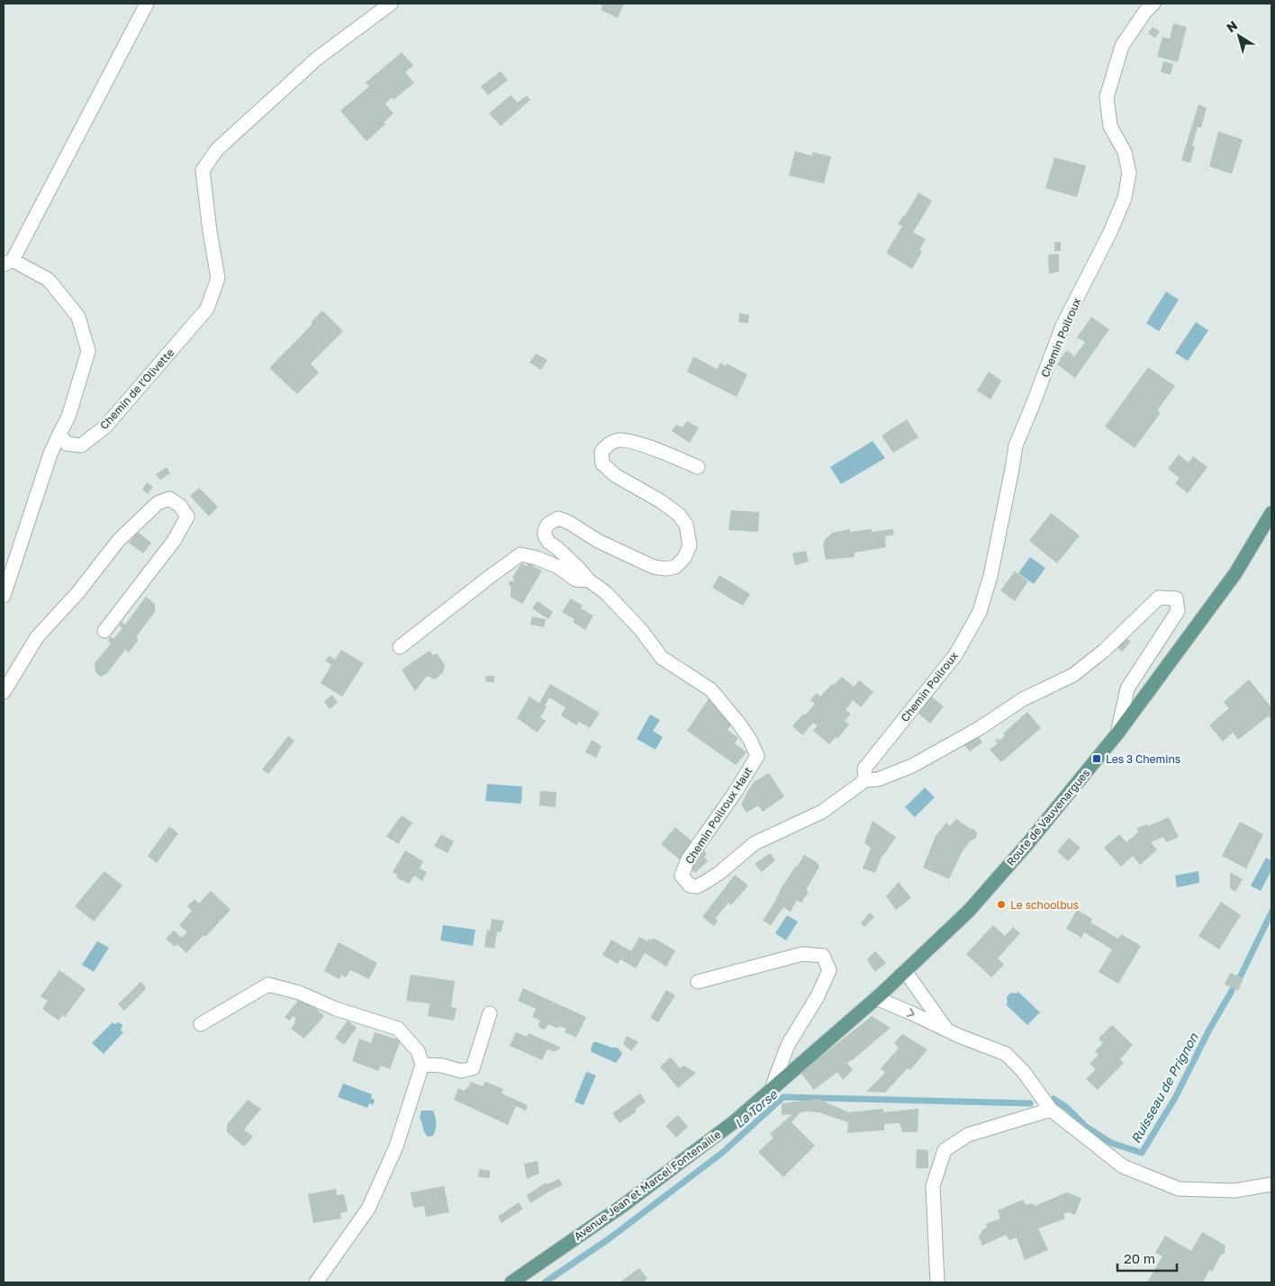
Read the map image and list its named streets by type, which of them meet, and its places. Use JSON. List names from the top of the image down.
{
  "streets": {
    "main road": ["Route de Vauvenargues", "Avenue Jean et Marcel Fontenaille"],
    "street": ["Chemin Poilroux", "Chemin de l'Olivette", "Chemin Poilroux Haut"]
  },
  "crossings": [
    ["Chemin Poilroux", "Chemin Poilroux Haut"],
    ["Route de Vauvenargues", "Avenue Jean et Marcel Fontenaille"]
  ],
  "water": ["Ruisseau de Prignon", "La Torse"],
  "places": {
    "transit": ["Les 3 Chemins"],
    "other": ["Le schoolbus"]
  },
  "scale_bar": "20 m",
  "north": "top left"
}
